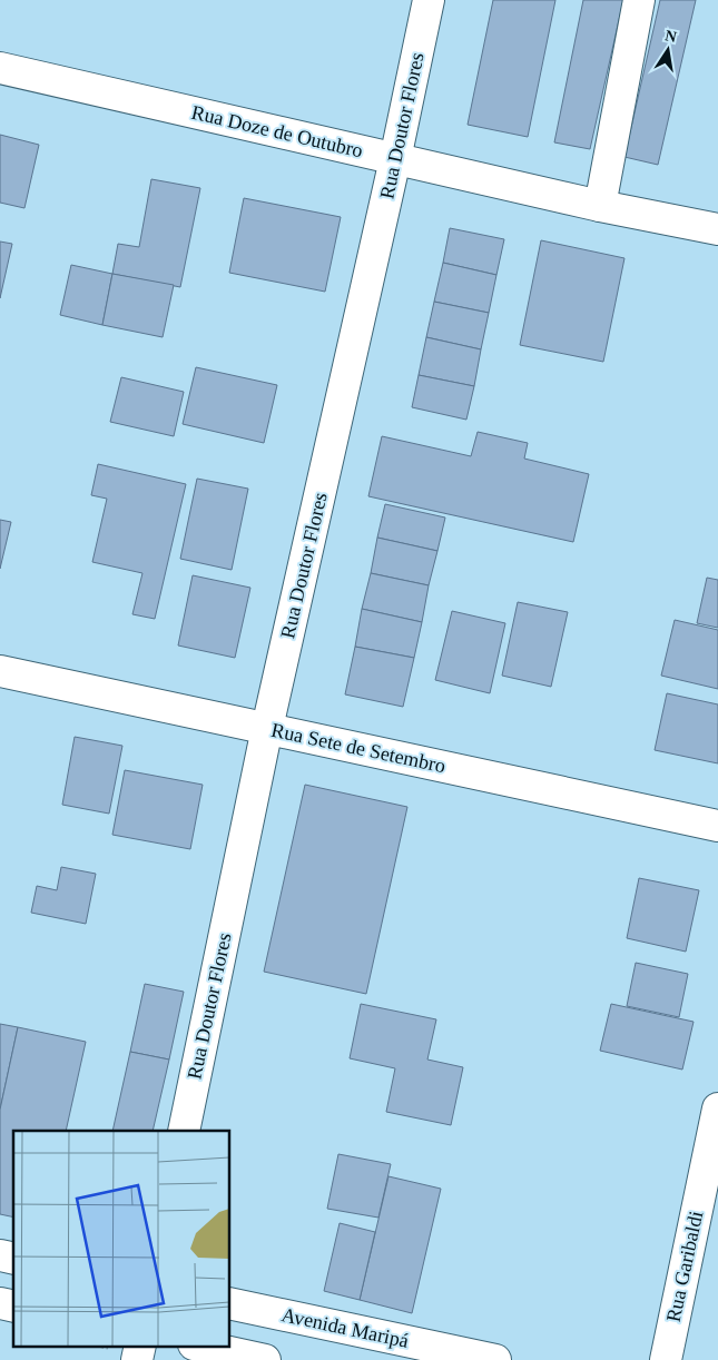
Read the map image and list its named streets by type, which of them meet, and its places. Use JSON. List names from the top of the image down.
{
  "streets": {
    "street": [
      "Rua Doutor Flores",
      "Rua Doze de Outubro",
      "Rua Sete de Setembro",
      "Rua Garibaldi",
      "Avenida Maripá"
    ]
  },
  "crossings": [
    ["Rua Doutor Flores", "Rua Doze de Outubro"],
    ["Rua Doutor Flores", "Rua Sete de Setembro"]
  ],
  "north": "top"
}
